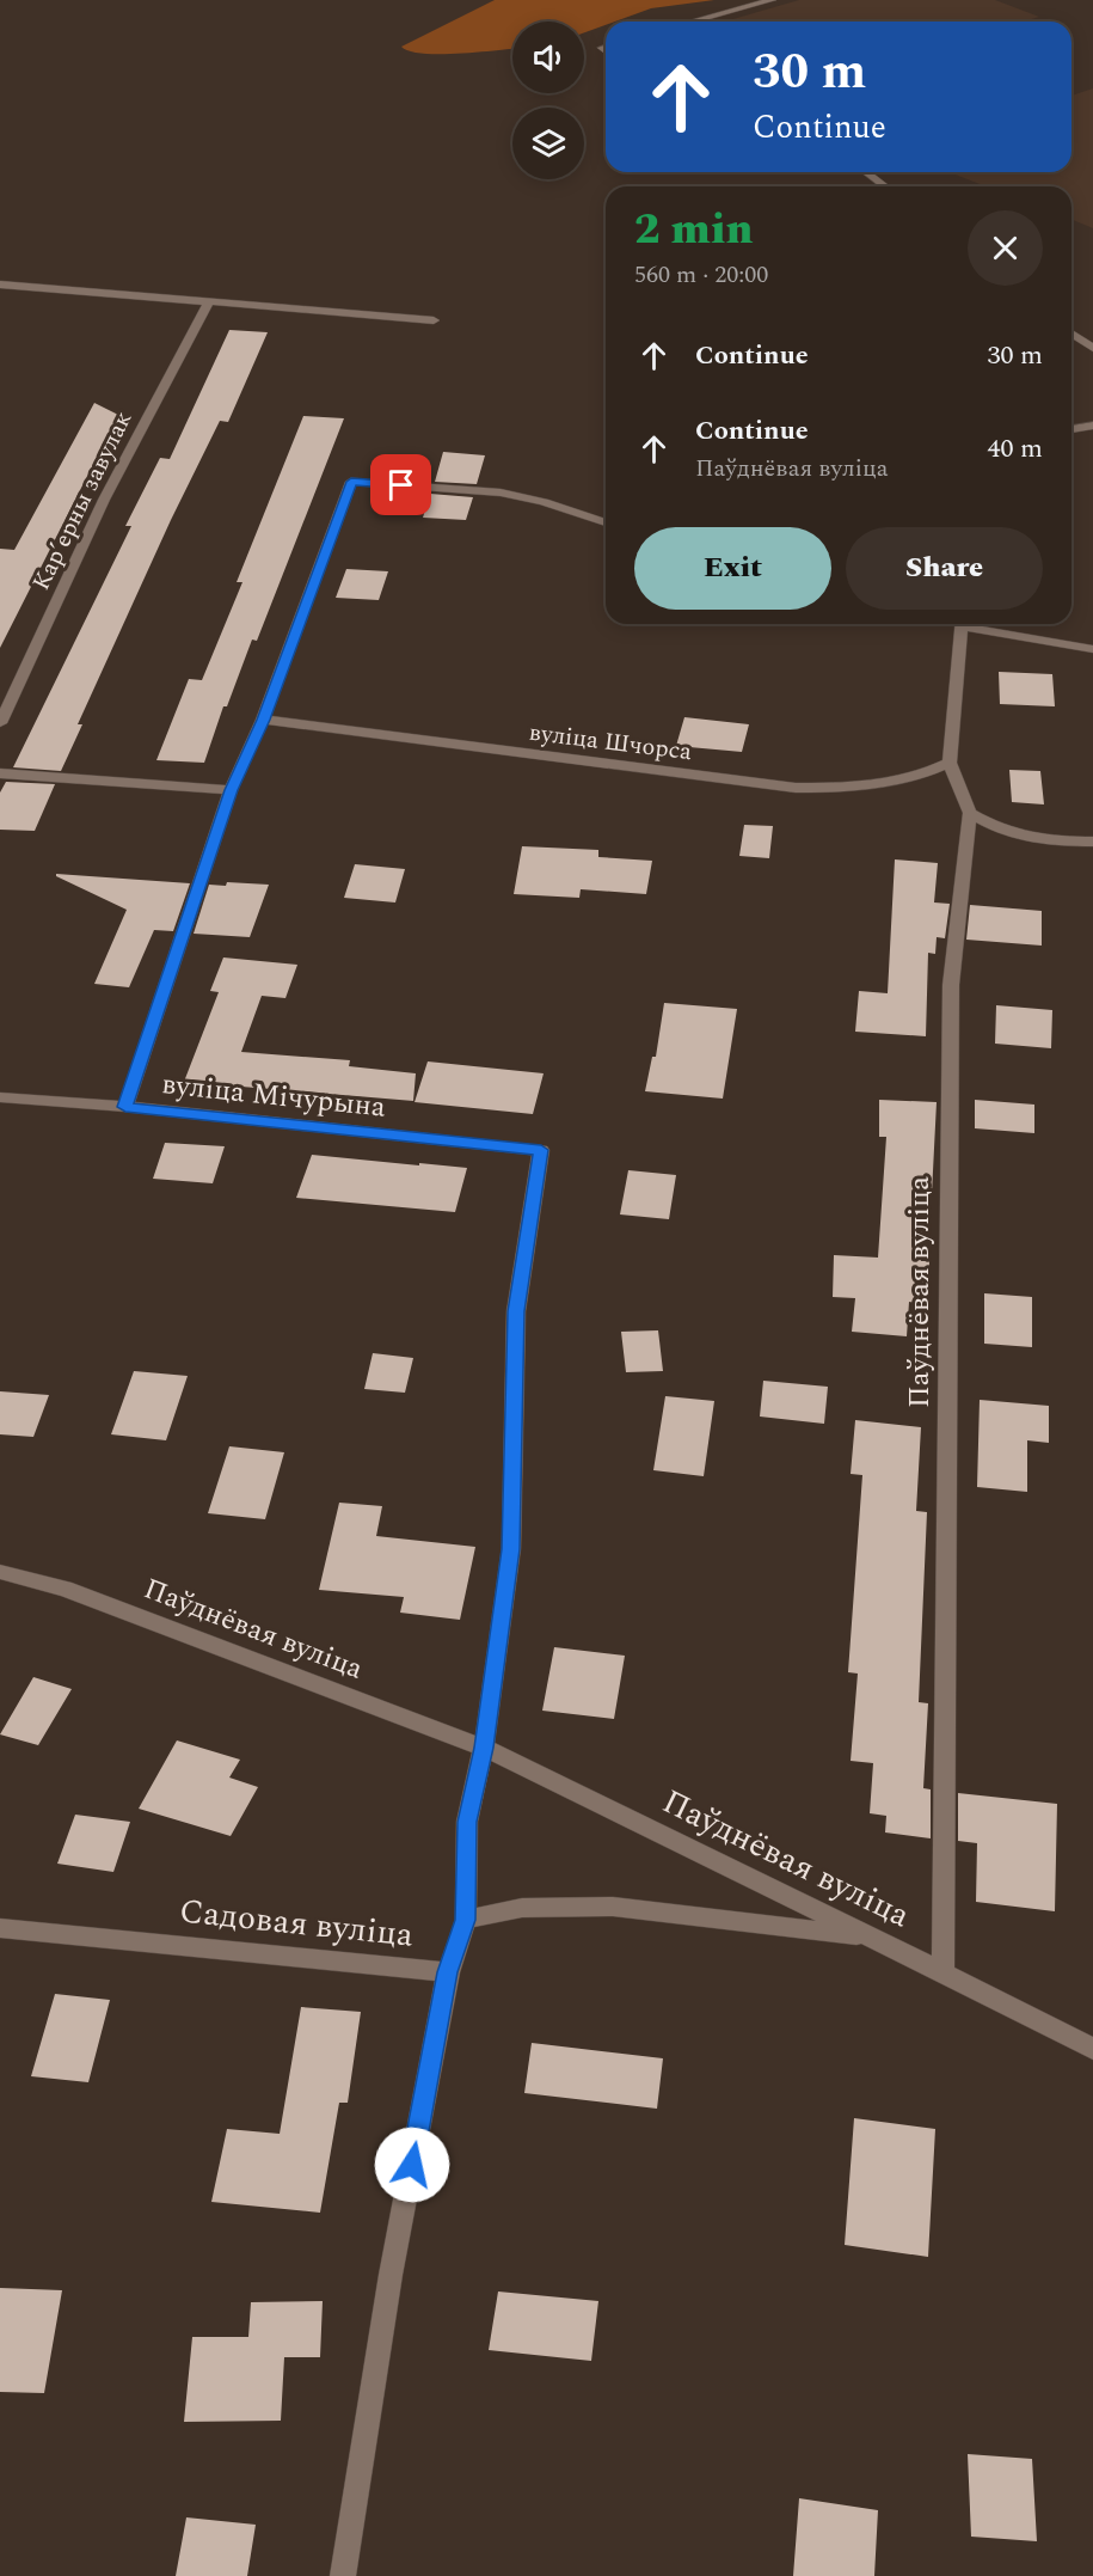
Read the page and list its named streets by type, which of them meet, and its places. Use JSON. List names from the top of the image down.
{
  "streets": {
    "street": [
      "Карʼерны завулак",
      "вуліца Шчорса",
      "вуліца Мічурына",
      "Паўднёвая вуліца",
      "Садовая вуліца"
    ]
  },
  "crossings": [
    ["вуліца Шчорса", "Паўднёвая вуліца"],
    ["вуліца Мічурына", "Паўднёвая вуліца"]
  ],
  "page": {
    "turn": ["30 m", "Continue"],
    "heading": ["2 min", "560 m · 20:00"],
    "list": [
      {
        "name": "Continue",
        "value": "30 m"
      },
      {
        "name": "Continue",
        "note": "Паўднёвая вуліца",
        "value": "40 m"
      }
    ],
    "buttons": ["Exit", "Share"]
  }
}
